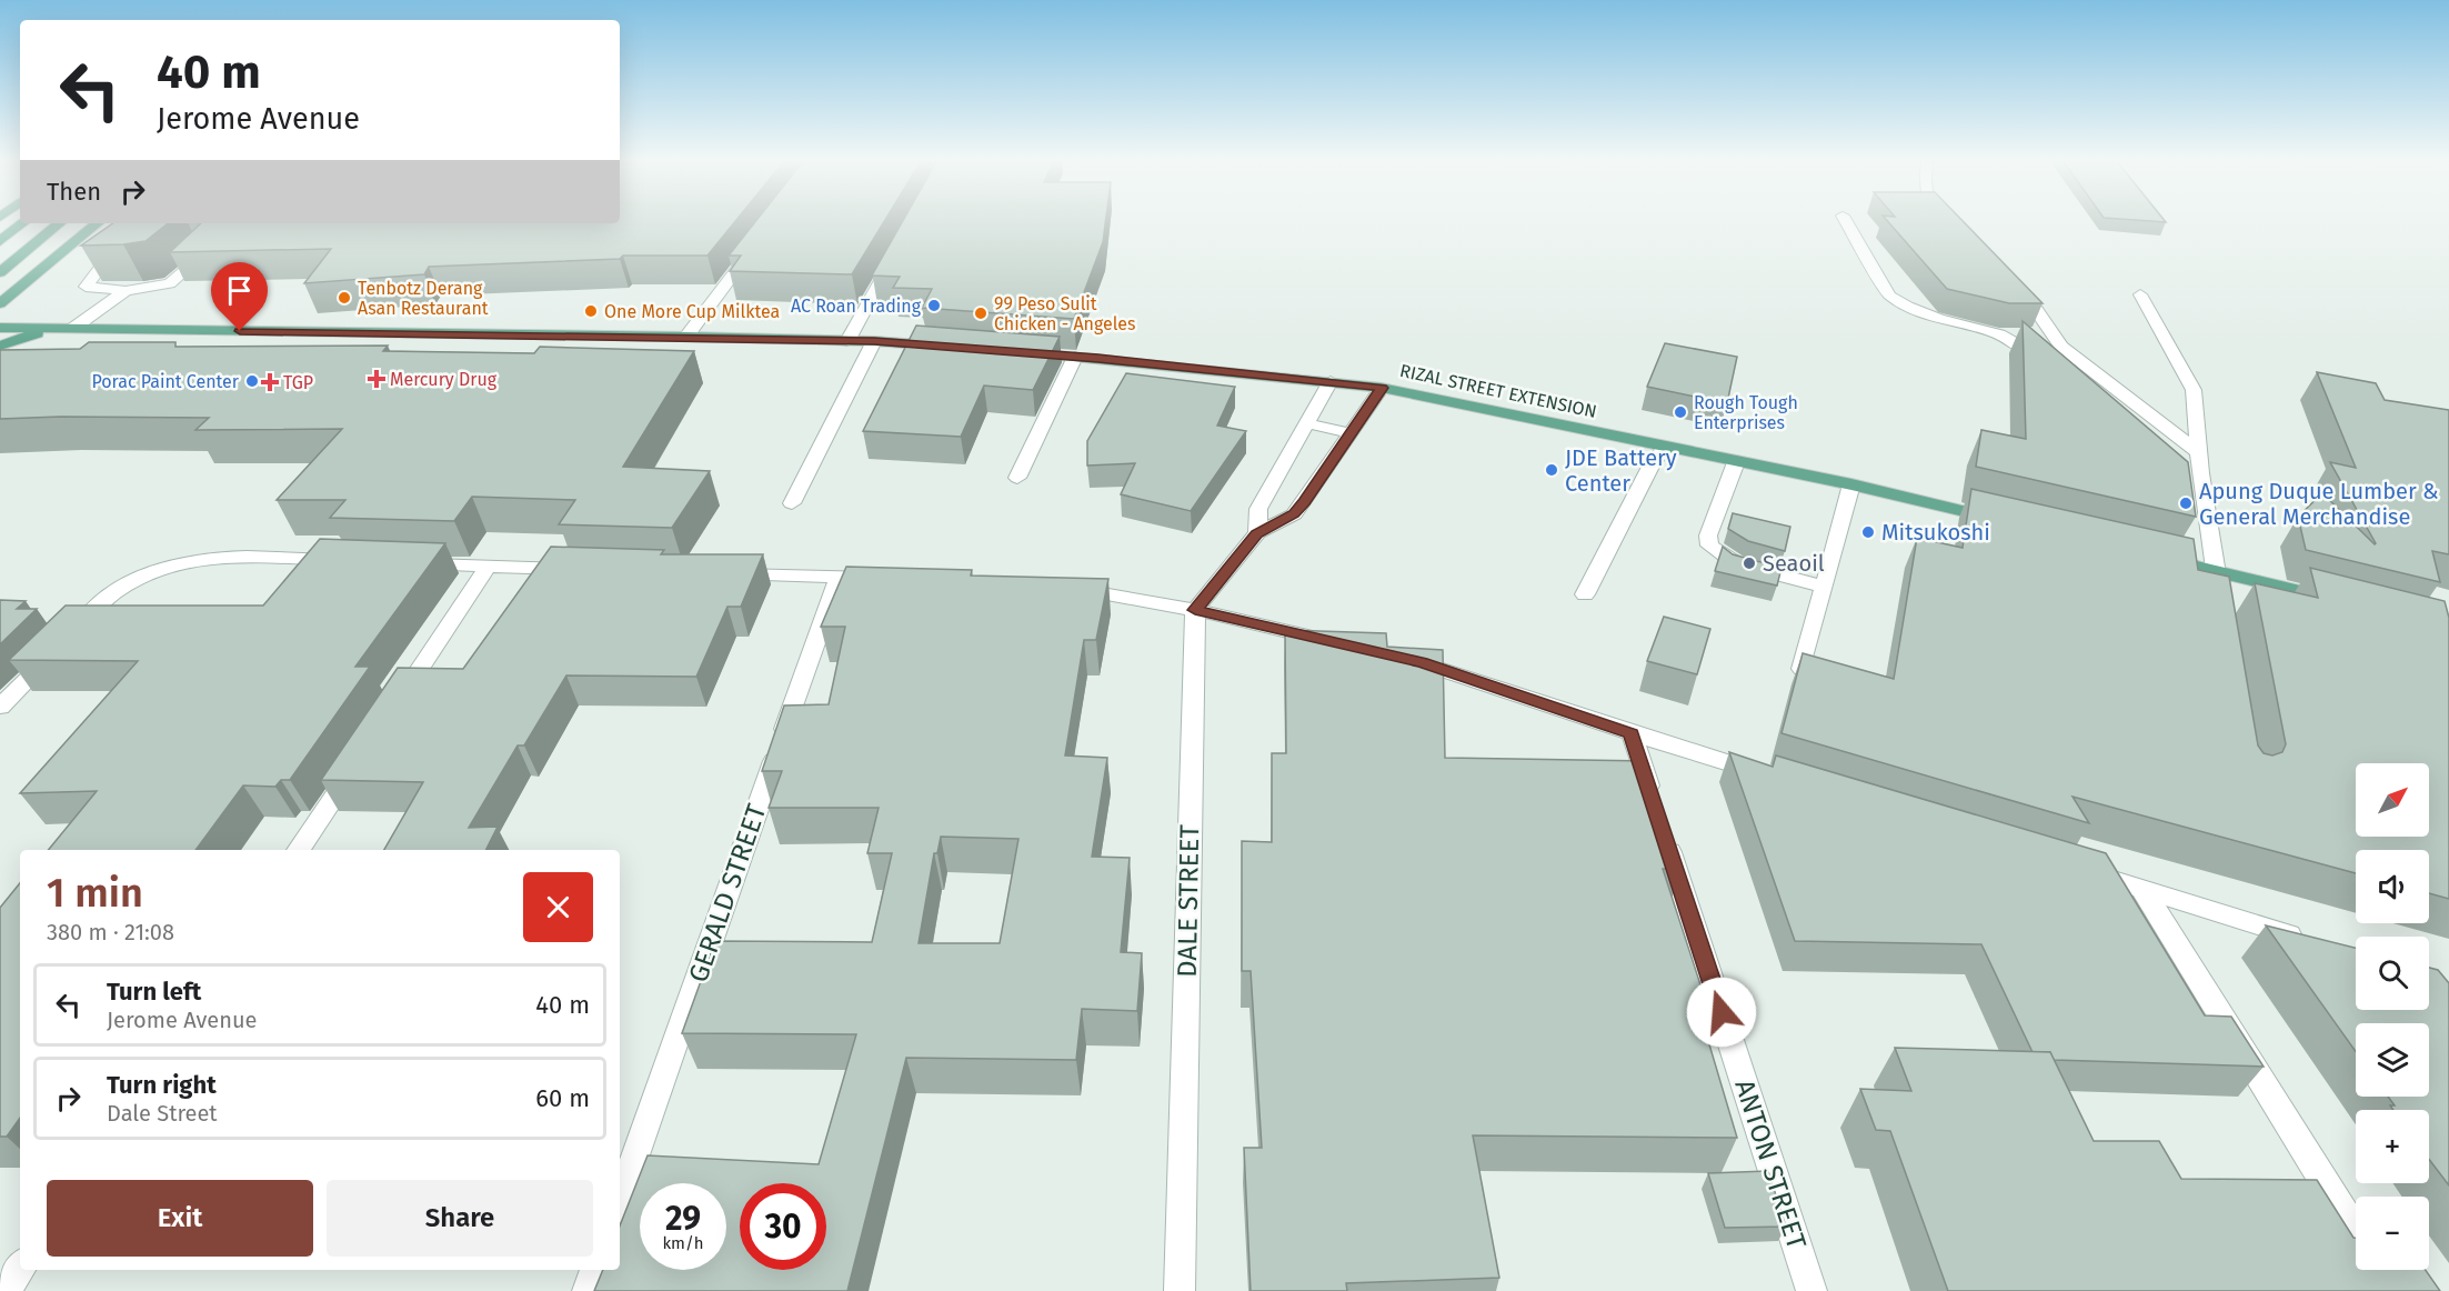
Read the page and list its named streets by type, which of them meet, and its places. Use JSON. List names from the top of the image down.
{
  "streets": {
    "main road": ["RIZAL STREET EXTENSION"],
    "street": ["GERALD STREET", "DALE STREET", "ANTON STREET"]
  },
  "places": {
    "other": [
      "Tenbotz Derang Asan Restaurant",
      "AC Roan Trading",
      "One More Cup Milktea",
      "99 Peso Sulit Chicken - Angeles",
      "Porac Paint Center",
      "Rough Tough Enterprises",
      "JDE Battery Center",
      "Apung Duque Lumber & General Merchandise",
      "Mitsukoshi",
      "Seaoil"
    ],
    "health": ["Mercury Drug", "TGP"]
  },
  "north": "top right",
  "page": {
    "turn": ["40 m", "Jerome Avenue"],
    "then": "Then",
    "map_buttons": ["+", "−"],
    "heading": ["1 min", "380 m · 21:08"],
    "list": [
      {
        "name": "Turn left",
        "note": "Jerome Avenue",
        "value": "40 m"
      },
      {
        "name": "Turn right",
        "note": "Dale Street",
        "value": "60 m"
      }
    ],
    "buttons": ["Exit", "Share"],
    "speed": "29 km/h",
    "limit": "30"
  }
}
